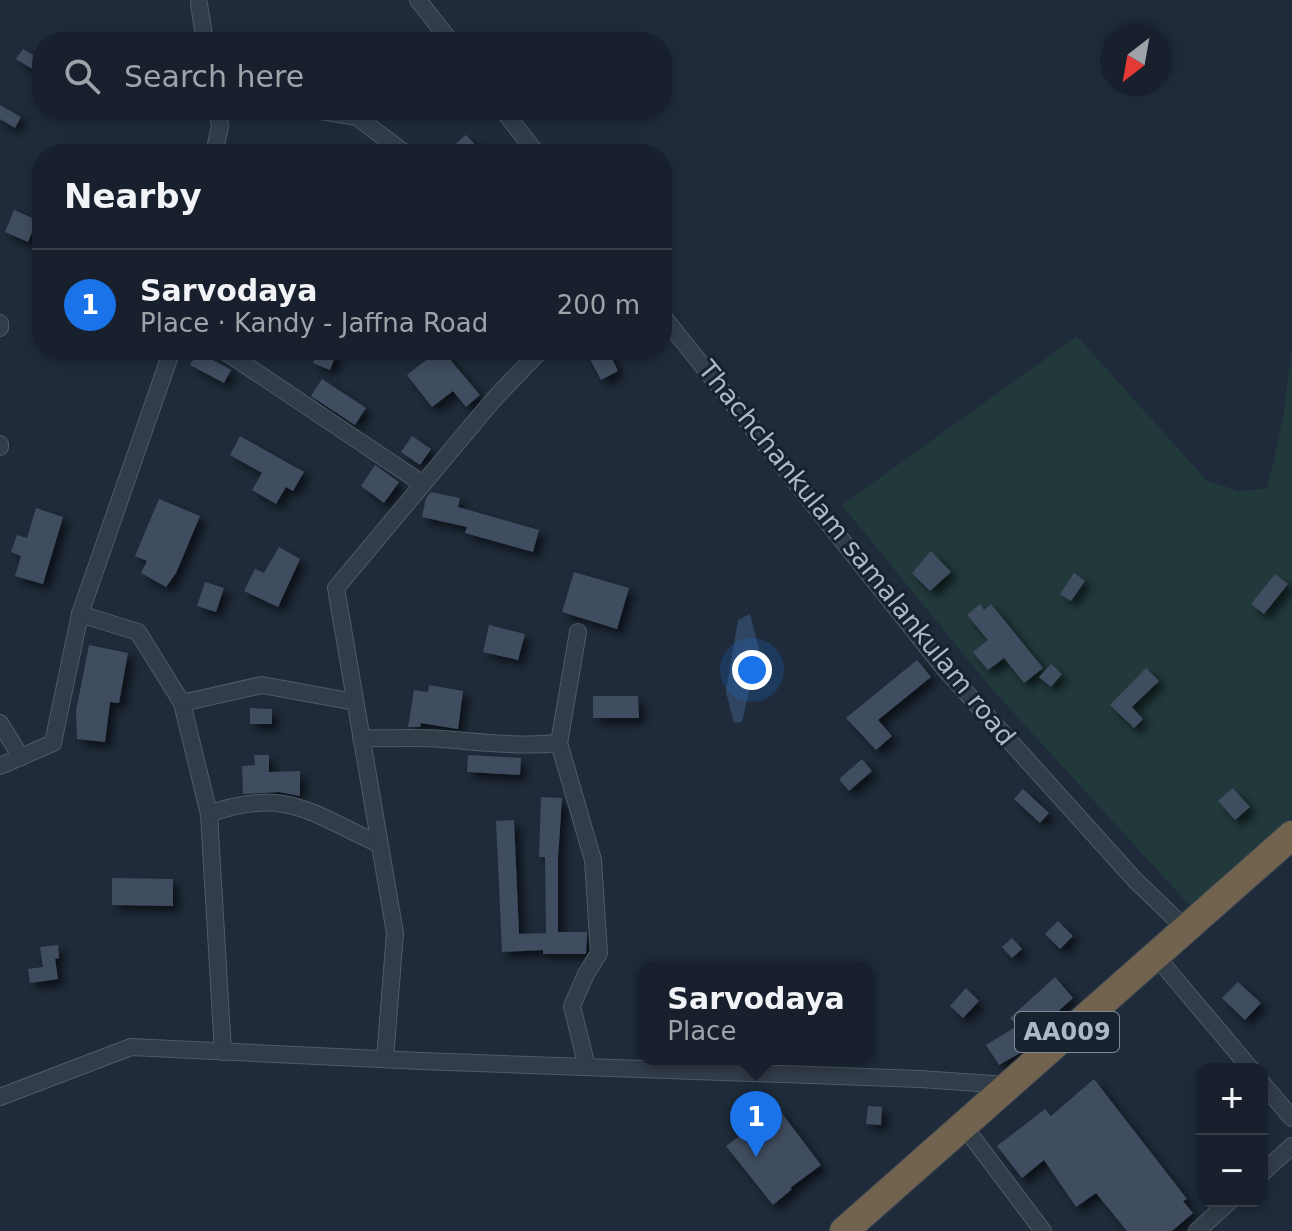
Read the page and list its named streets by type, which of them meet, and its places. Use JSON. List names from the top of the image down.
{
  "streets": {
    "highway": ["AA009"],
    "street": ["Thachchankulam samalankulam road"]
  },
  "crossings": [
    ["Thachchankulam samalankulam road", "AA009"]
  ],
  "north": "bottom left",
  "page": {
    "search": "Search here",
    "heading": "Nearby",
    "list": [
      {
        "mark": "1",
        "name": "Sarvodaya",
        "note": "Place · Kandy - Jaffna Road",
        "value": "200 m"
      }
    ],
    "popup": ["Sarvodaya", "Place"],
    "map_buttons": ["+", "−"],
    "pins": "1"
  }
}
